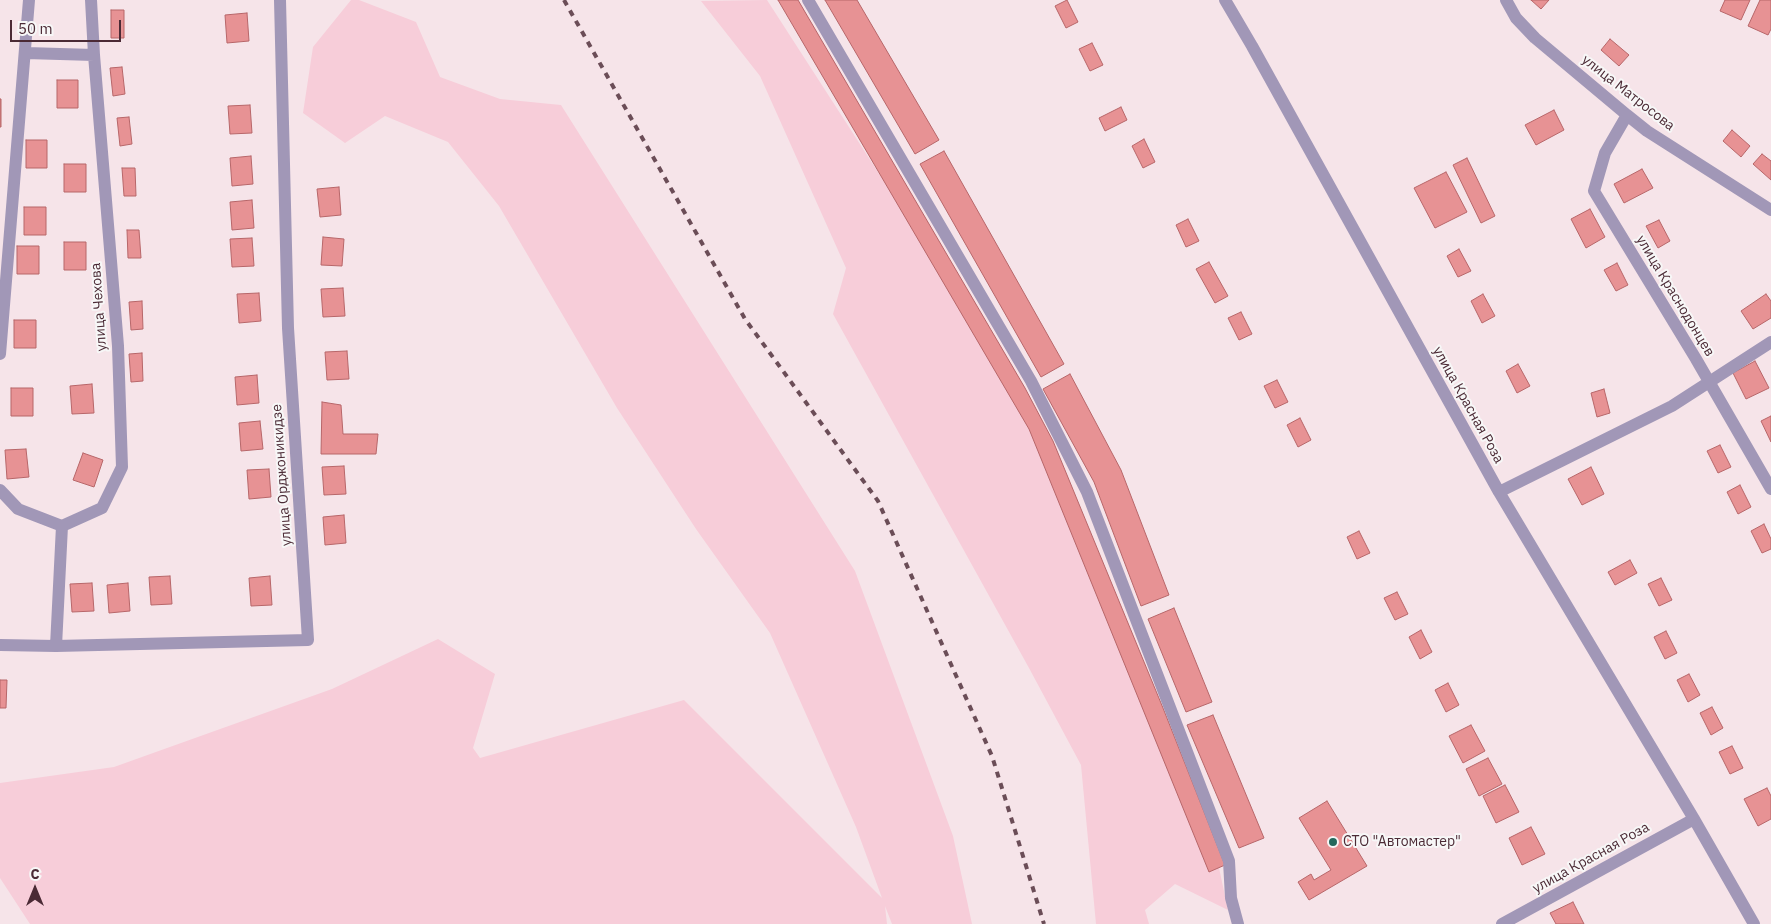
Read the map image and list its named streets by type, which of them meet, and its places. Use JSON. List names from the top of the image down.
{
  "streets": {
    "street": [
      "улица Матросова",
      "улица Краснодонцев",
      "улица Чехова",
      "улица Красная Роза",
      "улица Орджоникидзе"
    ]
  },
  "crossings": [
    ["улица Матросова", "улица Краснодонцев"]
  ],
  "places": ["СТО \"Автомастер\""],
  "scale_bar": "50 m",
  "north": "top"
}
